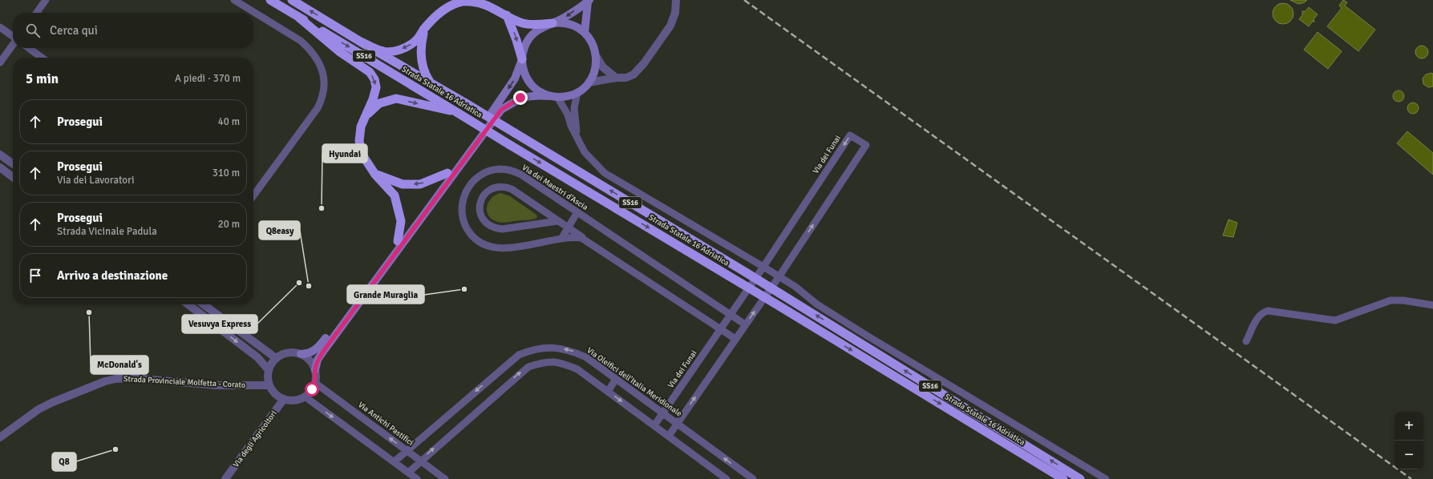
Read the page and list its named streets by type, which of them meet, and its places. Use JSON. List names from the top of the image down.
{
  "streets": {
    "highway": ["SS16", "Strada Statale 16 Adriatica"],
    "street": [
      "Via dei Funai",
      "Via dei Maestri d’Ascia",
      "Strada Provinciale Molfetta - Corato",
      "Via Oleifici dell'Italia Meridionale",
      "Via Antichi Pastifici",
      "Via degli Agricoltori"
    ]
  },
  "crossings": [
    ["Via dei Funai", "Via dei Maestri d’Ascia"],
    ["Via dei Funai", "Via Oleifici dell'Italia Meridionale"],
    ["Strada Provinciale Molfetta - Corato", "Via Antichi Pastifici"],
    ["Strada Provinciale Molfetta - Corato", "Via degli Agricoltori"],
    ["Via Oleifici dell'Italia Meridionale", "Via Antichi Pastifici"],
    ["Via Antichi Pastifici", "Via degli Agricoltori"]
  ],
  "one_way": ["Via Oleifici dell'Italia Meridionale"],
  "places": [
    "Hyundai",
    "Vesuvya Express",
    "Q8easy",
    "Grande Muraglia",
    "McDonald's",
    "Q8"
  ],
  "page": {
    "search": "Cerca qui",
    "heading": ["5 min", "A piedi · 370 m"],
    "list": [
      ["Prosegui", "40 m"],
      ["Prosegui", "Via dei Lavoratori", "310 m"],
      ["Prosegui", "Strada Vicinale Padula", "20 m"],
      "Arrivo a destinazione"
    ],
    "map_buttons": ["+", "−"]
  }
}
